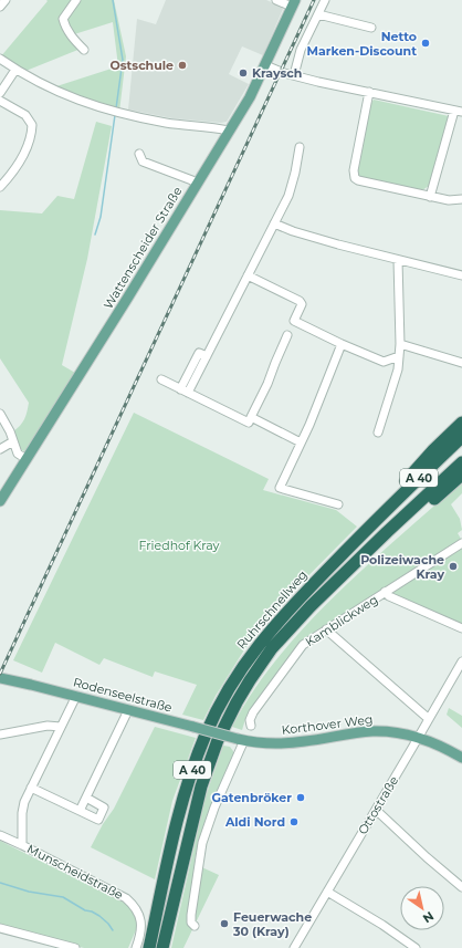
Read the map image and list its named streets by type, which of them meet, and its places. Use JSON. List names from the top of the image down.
{
  "streets": {
    "highway": ["A 40", "Ruhrschnellweg"],
    "main road": ["Wattenscheider Straße", "Rodenseelstraße", "Korthover Weg"],
    "street": ["Kamblickweg", "Ottostraße", "Munscheidstraße"]
  },
  "crossings": [
    ["Rodenseelstraße", "Korthover Weg"],
    ["Rodenseelstraße", "Munscheidstraße"],
    ["Korthover Weg", "Ottostraße"]
  ],
  "parks": ["Friedhof Kray"],
  "places": [
    "Netto Marken-Discount",
    "Ostschule",
    "Kraysch",
    "Polizeiwache Kray",
    "Gatenbröker",
    "Aldi Nord",
    "Feuerwache 30 (Kray)"
  ],
  "north": "bottom right"
}
